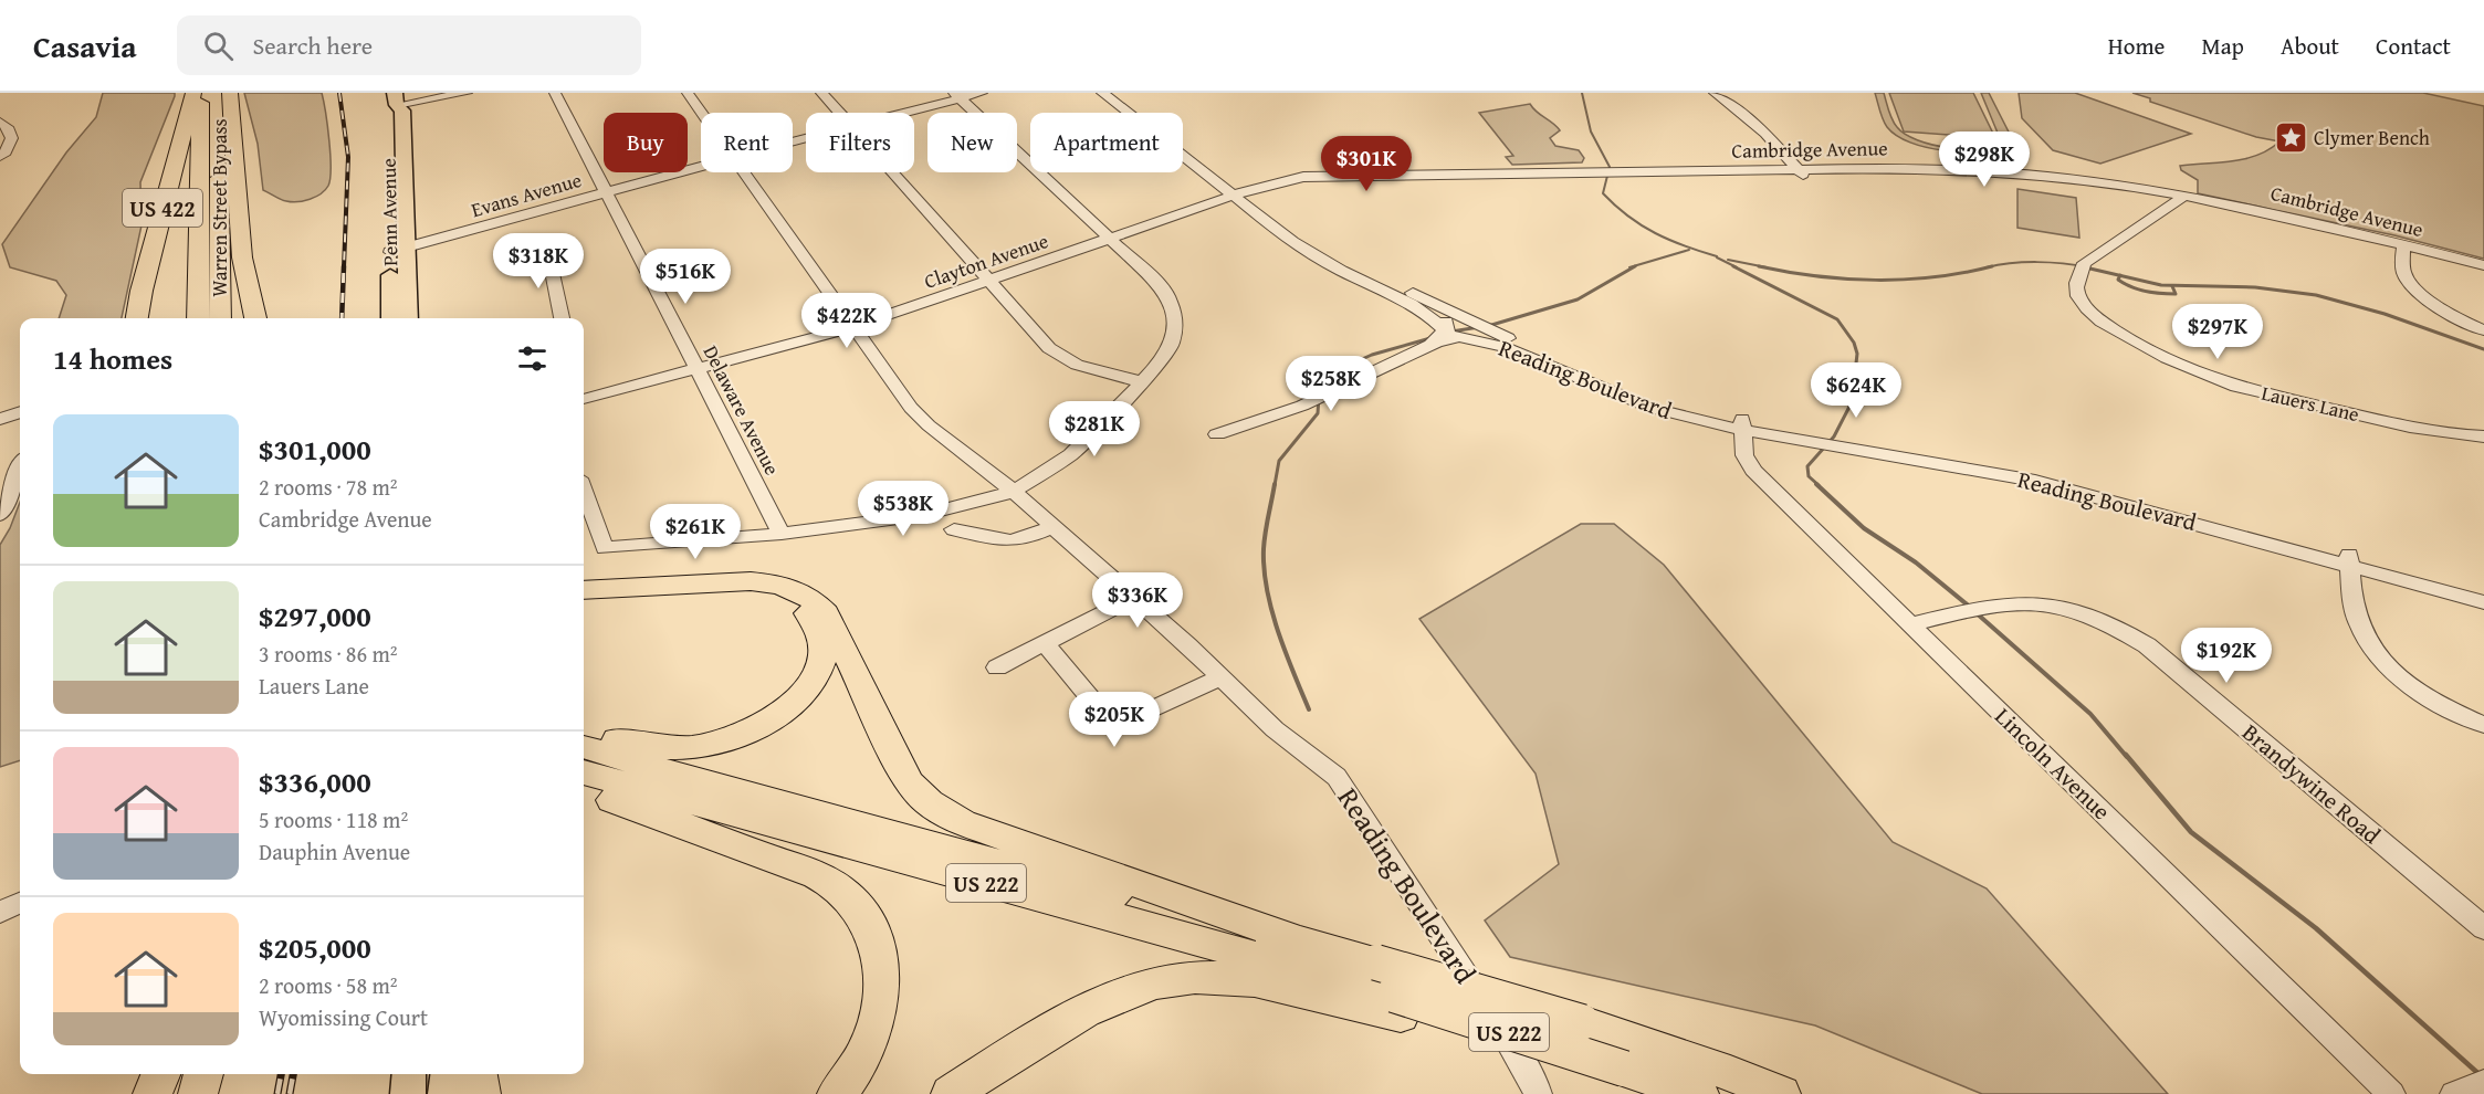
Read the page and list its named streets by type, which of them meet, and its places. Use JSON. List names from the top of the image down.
{
  "streets": {
    "highway": ["US 422", "Warren Street Bypass", "US 222"],
    "main road": ["Penn Avenue"],
    "street": [
      "Cambridge Avenue",
      "Evans Avenue",
      "Clayton Avenue",
      "Reading Boulevard",
      "Lauers Lane",
      "Delaware Avenue",
      "Lincoln Avenue",
      "Brandywine Road"
    ]
  },
  "crossings": [
    ["Cambridge Avenue", "Clayton Avenue"],
    ["Cambridge Avenue", "Reading Boulevard"],
    ["Cambridge Avenue", "Lauers Lane"],
    ["Evans Avenue", "Penn Avenue"],
    ["Evans Avenue", "Delaware Avenue"],
    ["Clayton Avenue", "Reading Boulevard"],
    ["Clayton Avenue", "Delaware Avenue"],
    ["Reading Boulevard", "Lincoln Avenue"],
    ["Lincoln Avenue", "Brandywine Road"]
  ],
  "places": {
    "place": ["Clymer Bench"]
  },
  "page": {
    "header": "Casavia",
    "search": "Search here",
    "nav": [
      "Home",
      "Map",
      "About",
      "Contact"
    ],
    "chip": [
      "Buy",
      "Rent",
      "Filters",
      "New",
      "Apartment"
    ],
    "price": [
      "$298K",
      "$301K",
      "$318K",
      "$516K",
      "$422K",
      "$297K",
      "$258K",
      "$624K",
      "$281K",
      "$538K",
      "$261K",
      "$336K",
      "$192K",
      "$205K"
    ],
    "heading": "14 homes",
    "list": [
      {
        "name": "$301,000",
        "note": "2 rooms · 78 m² · Cambridge Avenue"
      },
      {
        "name": "$297,000",
        "note": "3 rooms · 86 m² · Lauers Lane"
      },
      {
        "name": "$336,000",
        "note": "5 rooms · 118 m² · Dauphin Avenue"
      },
      {
        "name": "$205,000",
        "note": "2 rooms · 58 m² · Wyomissing Court"
      }
    ]
  }
}
